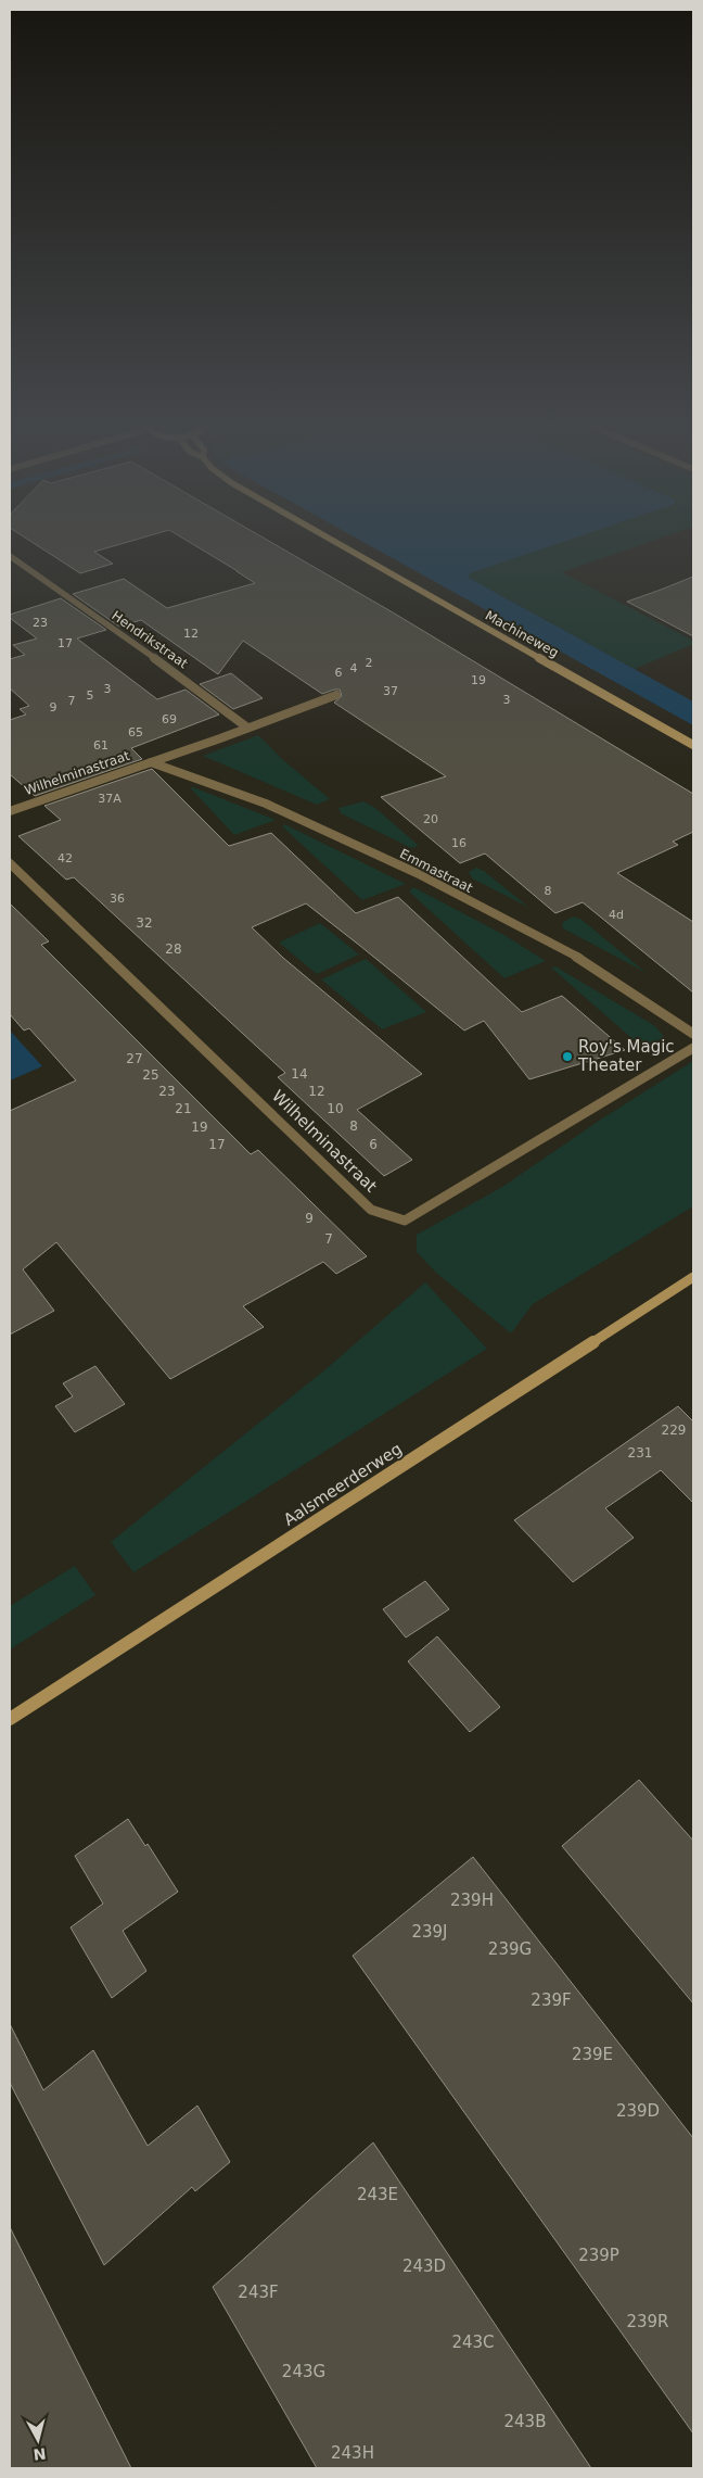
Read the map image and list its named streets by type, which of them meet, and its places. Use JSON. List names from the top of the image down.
{
  "streets": {
    "street": [
      "Machineweg",
      "Hendrikstraat",
      "Wilhelminastraat",
      "Emmastraat",
      "Aalsmeerderweg"
    ]
  },
  "crossings": [
    ["Hendrikstraat", "Wilhelminastraat"],
    ["Wilhelminastraat", "Emmastraat"]
  ],
  "places": ["Roy's Magic Theater"],
  "house_numbers": [
    "23",
    "12",
    "17",
    "2",
    "4",
    "6",
    "19",
    "3",
    "37",
    "5",
    "3",
    "7",
    "9",
    "69",
    "65",
    "61",
    "37A",
    "20",
    "16",
    "42",
    "8",
    "36",
    "4d",
    "32",
    "28",
    "27",
    "14",
    "25",
    "23",
    "12",
    "21",
    "10",
    "8",
    "19",
    "17",
    "6",
    "9",
    "7",
    "229",
    "231",
    "239H",
    "239J",
    "239G",
    "239F",
    "239E",
    "239D",
    "243E",
    "239P",
    "243D",
    "243F",
    "239R",
    "243C",
    "243G",
    "243B",
    "243H"
  ],
  "north": "bottom"
}
